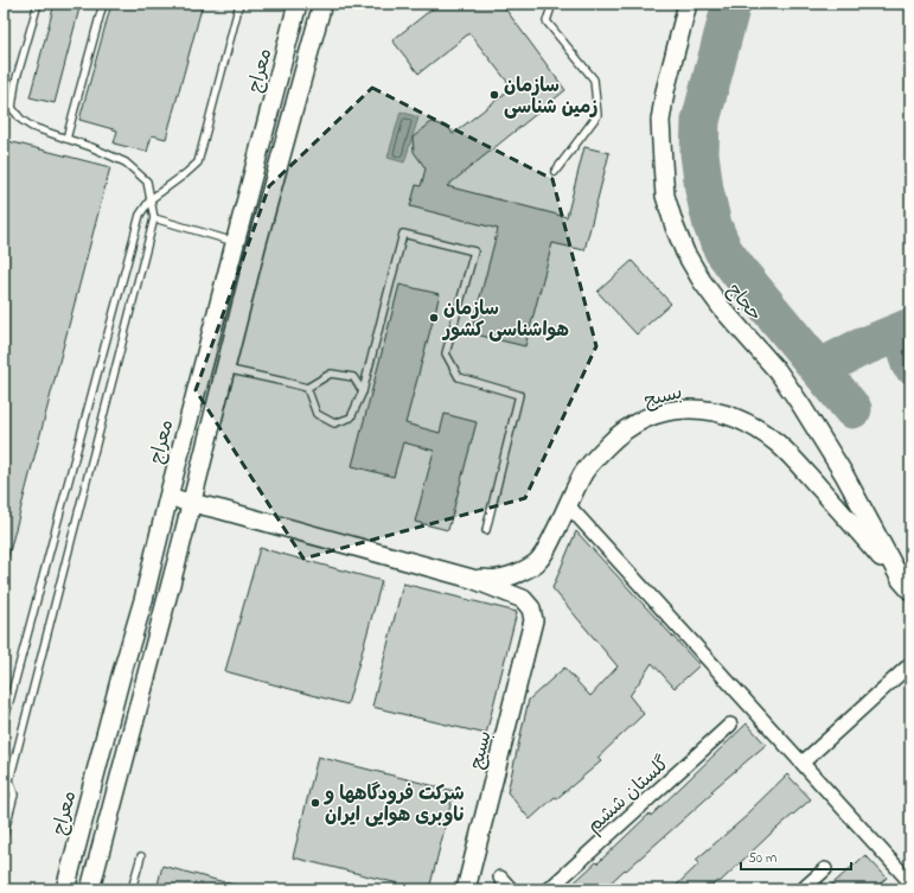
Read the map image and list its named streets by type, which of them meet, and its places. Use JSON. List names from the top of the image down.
{
  "streets": {
    "main road": ["معراج", "حجاج", "بسیج"],
    "street": ["گلستان ششم"]
  },
  "crossings": [
    ["حجاج", "بسیج"]
  ],
  "places": ["سازمان زمین شناسی", "سازمان هواشناسی کشور", "شرکت فرودگاهها و ناوبری هوایی ایران"],
  "scale_bar": "50 m"
}
